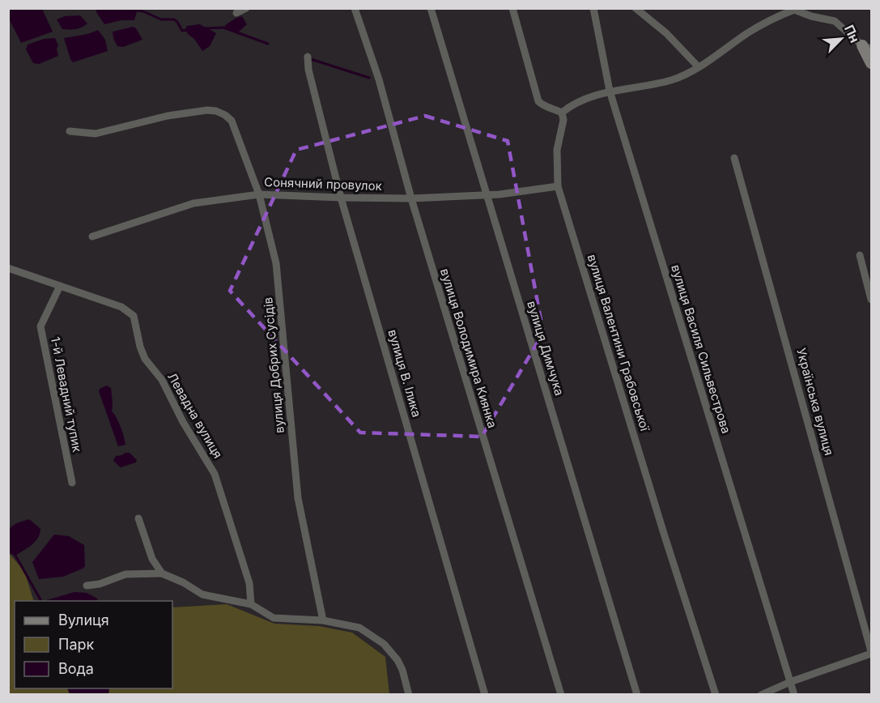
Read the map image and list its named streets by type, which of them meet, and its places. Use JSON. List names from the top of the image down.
{
  "streets": {
    "street": [
      "Сонячний провулок",
      "вулиця Валентини Грабовської",
      "вулиця Володимира Киянка",
      "вулиця Димчука",
      "вулиця Василя Сильвестрова",
      "вулиця Добрих Сусідів",
      "вулиця В. Ілика",
      "1-й Левадний тупик",
      "Українська вулиця",
      "Левадна вулиця"
    ]
  },
  "crossings": [
    ["Сонячний провулок", "вулиця Валентини Грабовської"],
    ["Сонячний провулок", "вулиця Володимира Киянка"],
    ["Сонячний провулок", "вулиця Димчука"],
    ["Сонячний провулок", "вулиця Добрих Сусідів"],
    ["Сонячний провулок", "вулиця В. Ілика"],
    ["1-й Левадний тупик", "Левадна вулиця"]
  ],
  "legend": ["Вулиця", "Парк", "Вода"],
  "north": "top right"
}
